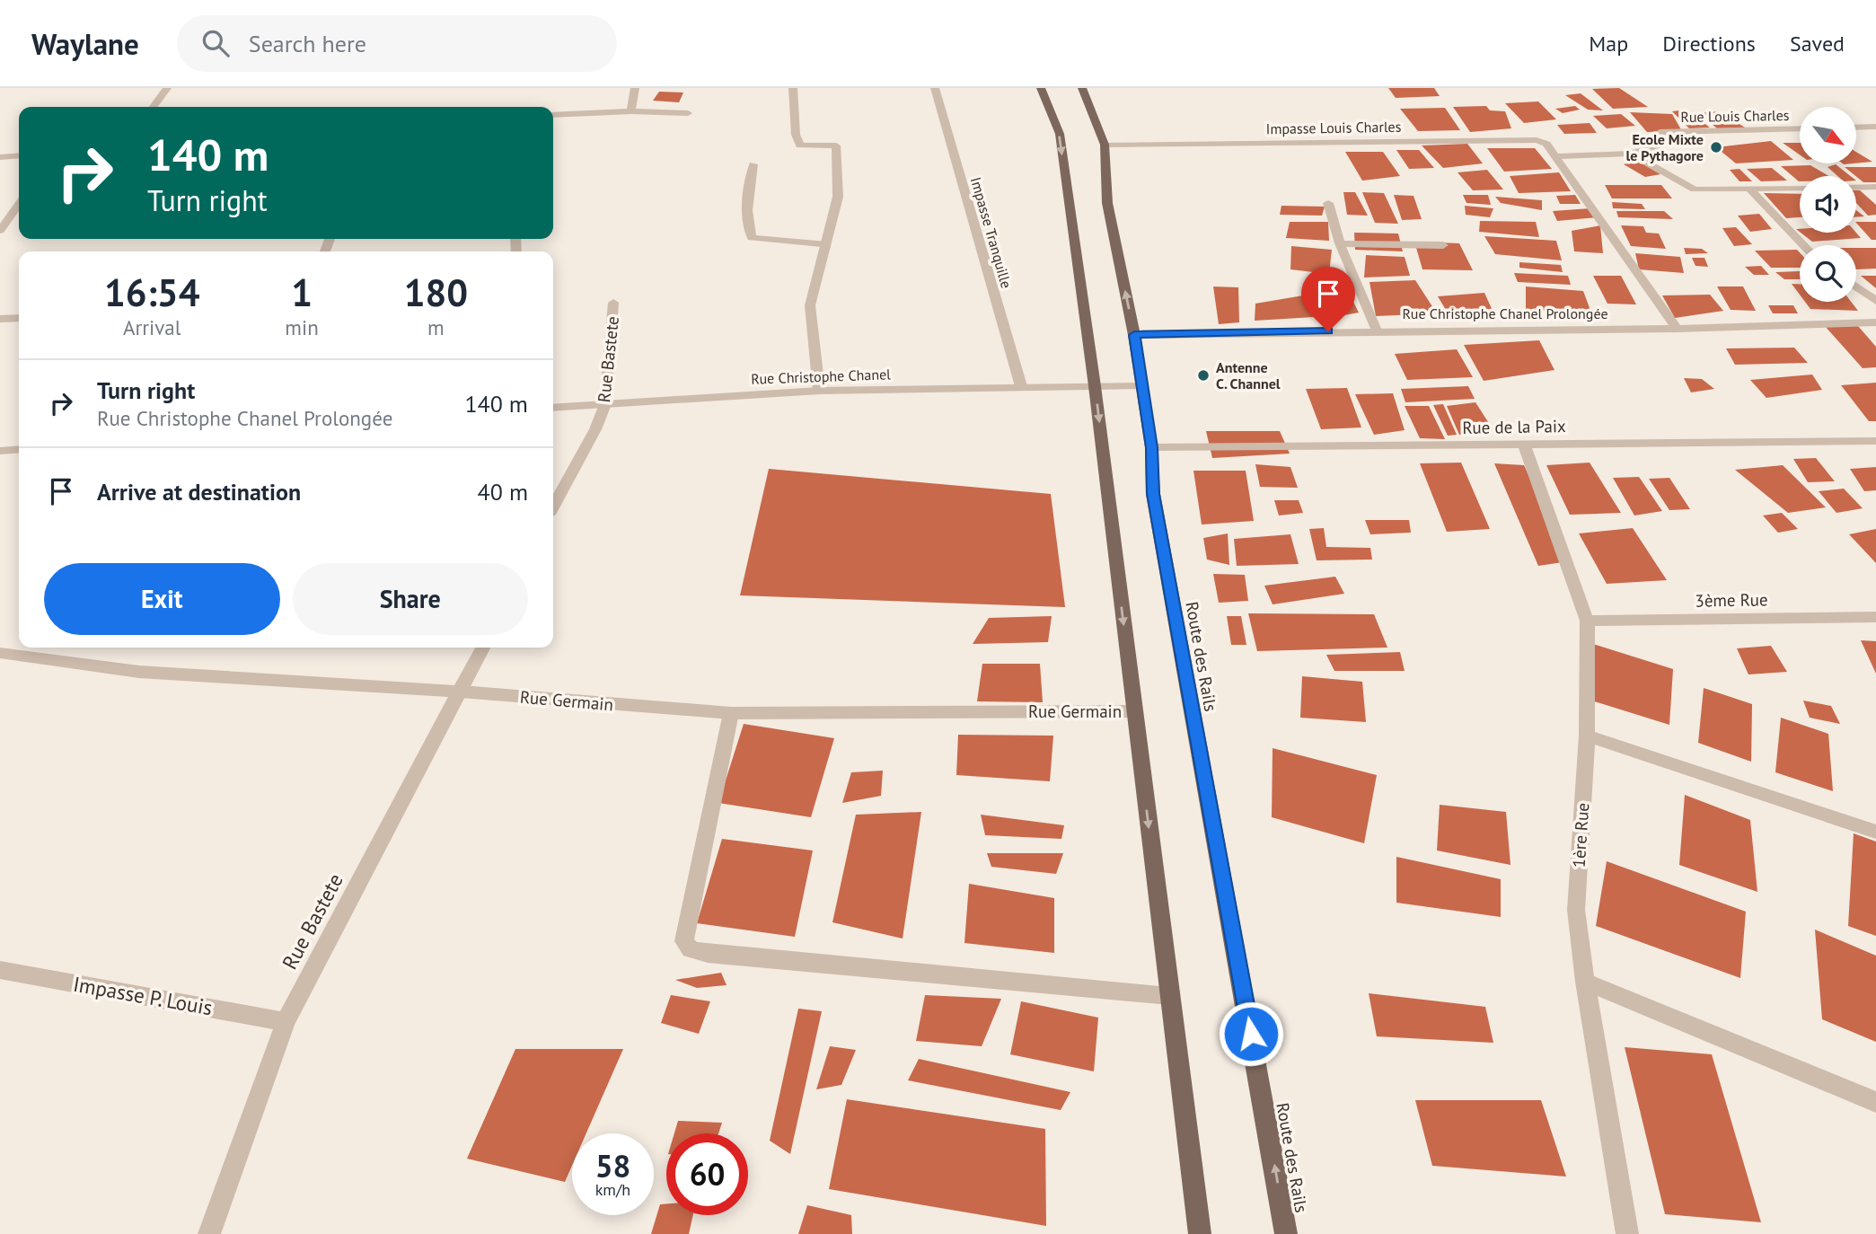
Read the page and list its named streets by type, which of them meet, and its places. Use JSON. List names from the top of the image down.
{
  "streets": {
    "main road": ["Route des Rails"],
    "street": [
      "Rue Louis Charles",
      "Impasse Louis Charles",
      "Impasse Tranquille",
      "Rue Christophe Chanel Prolongée",
      "Rue Bastete",
      "Rue Christophe Chanel",
      "Rue de la Paix",
      "3ème Rue",
      "Rue Germain",
      "1ère Rue",
      "Impasse P. Louis"
    ]
  },
  "crossings": [
    ["Impasse Louis Charles", "Route des Rails"],
    ["Impasse Tranquille", "Rue Christophe Chanel"],
    ["Rue Christophe Chanel Prolongée", "Route des Rails"],
    ["Rue Bastete", "Rue Christophe Chanel"],
    ["Rue Bastete", "Rue Germain"],
    ["Rue Bastete", "Impasse P. Louis"],
    ["Rue Christophe Chanel", "Route des Rails"],
    ["Rue de la Paix", "Route des Rails"],
    ["Rue de la Paix", "1ère Rue"],
    ["3ème Rue", "1ère Rue"]
  ],
  "places": ["Ecole Mixte le Pythagore", "Antenne C. Channel"],
  "north": "bottom right",
  "page": {
    "header": "Waylane",
    "search": "Search here",
    "nav": ["Map", "Directions", "Saved"],
    "turn": ["140 m", "Turn right"],
    "eta": [
      "16:54",
      "Arrival",
      "1",
      "min",
      "180",
      "m"
    ],
    "list": [
      {
        "name": "Turn right",
        "note": "Rue Christophe Chanel Prolongée",
        "value": "140 m"
      },
      {
        "name": "Arrive at destination",
        "value": "40 m"
      }
    ],
    "buttons": ["Exit", "Share"],
    "speed": "58 km/h",
    "limit": "60"
  }
}
